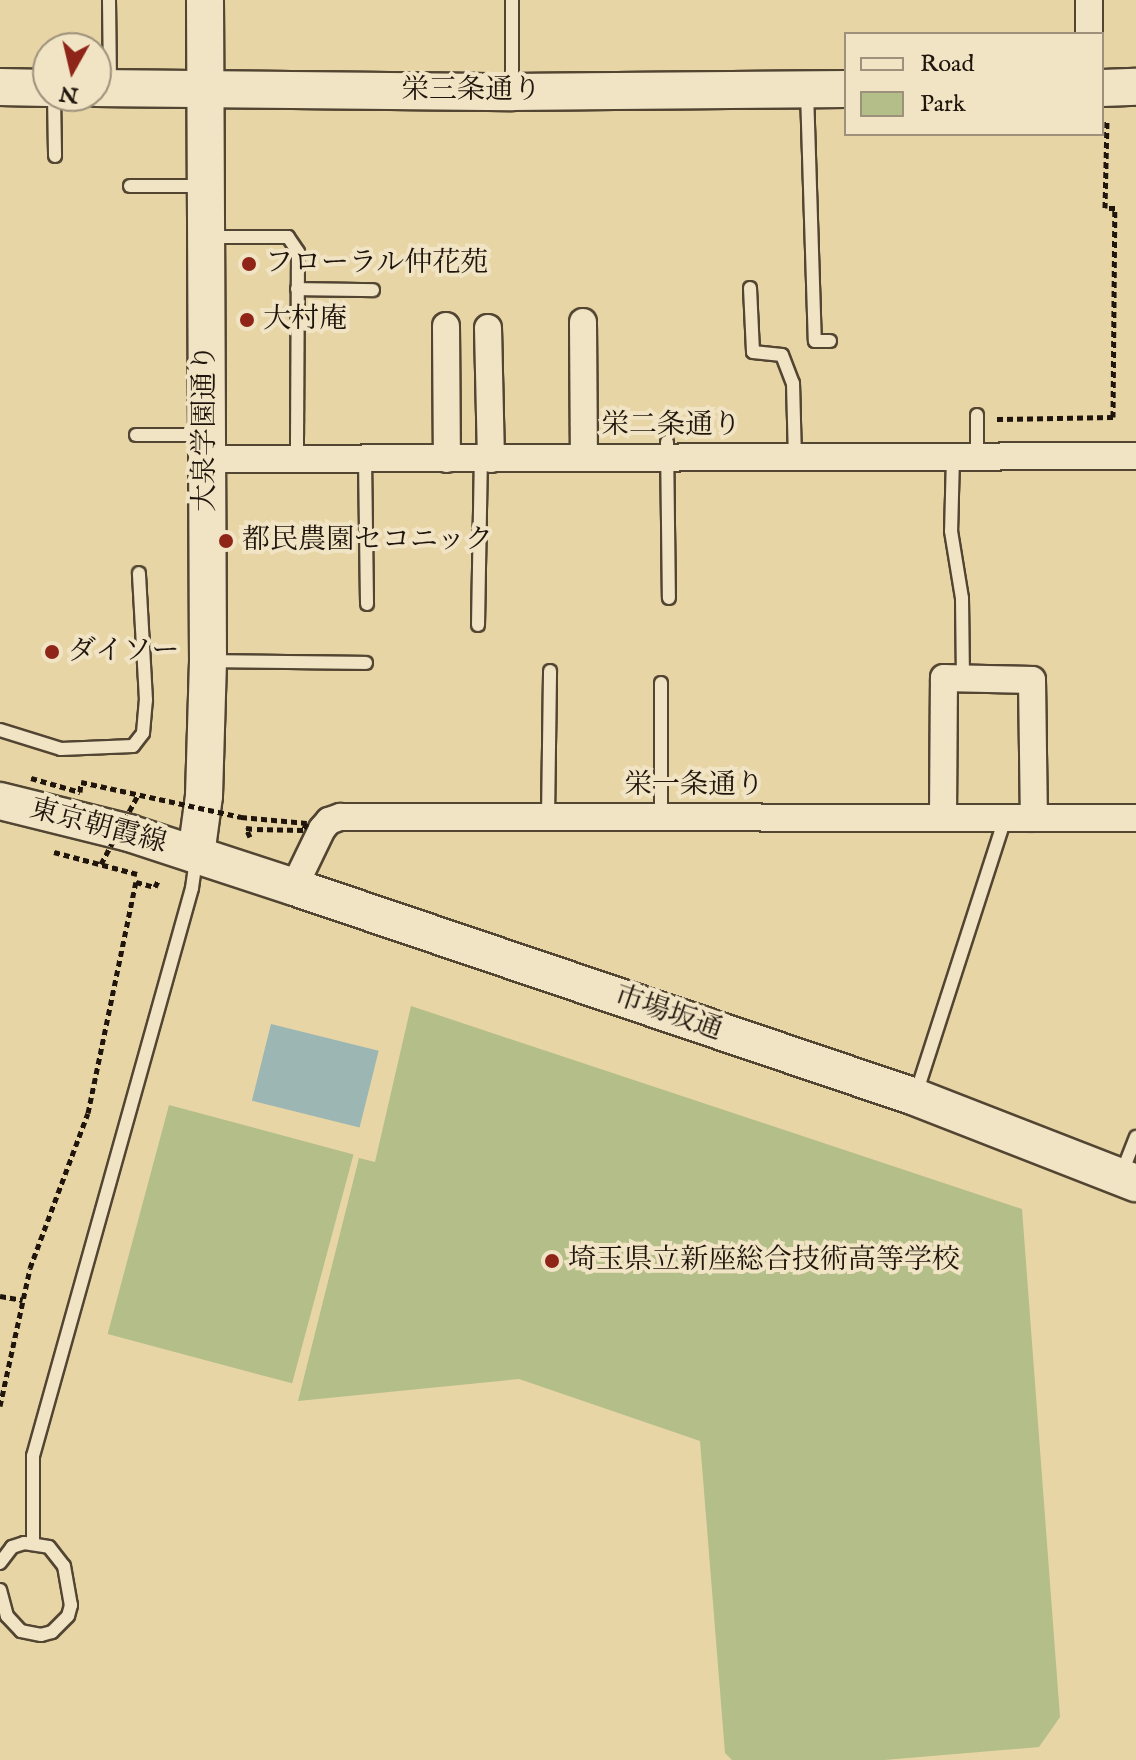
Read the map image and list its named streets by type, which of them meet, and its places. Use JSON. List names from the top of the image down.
{
  "streets": {
    "street": [
      "栄三条通り",
      "栄二条通り",
      "大泉学園通り",
      "栄一条通り",
      "東京朝霞線",
      "市場坂通"
    ]
  },
  "crossings": [
    ["栄三条通り", "大泉学園通り"],
    ["栄二条通り", "大泉学園通り"],
    ["大泉学園通り", "東京朝霞線"],
    ["大泉学園通り", "市場坂通"],
    ["栄一条通り", "市場坂通"],
    ["東京朝霞線", "市場坂通"]
  ],
  "places": [
    "フローラル仲花苑",
    "大村庵",
    "都民農園セコニック",
    "ダイソー",
    "埼玉県立新座総合技術高等学校"
  ],
  "legend": ["Road", "Park"],
  "north": "bottom"
}
